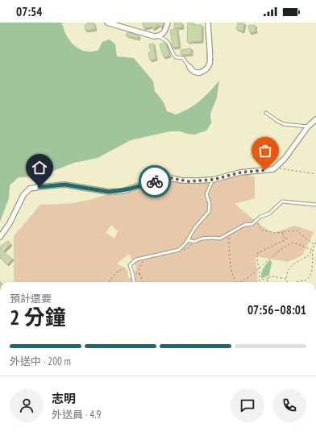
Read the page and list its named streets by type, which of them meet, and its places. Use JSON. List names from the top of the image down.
{
  "page": {
    "status": "07:54",
    "heading": ["2 分鐘", "預計還要", "07:56–08:01"],
    "panel": ["志明", "外送員 · 4.9"],
    "bar": "外送中 · 200 m"
  }
}
